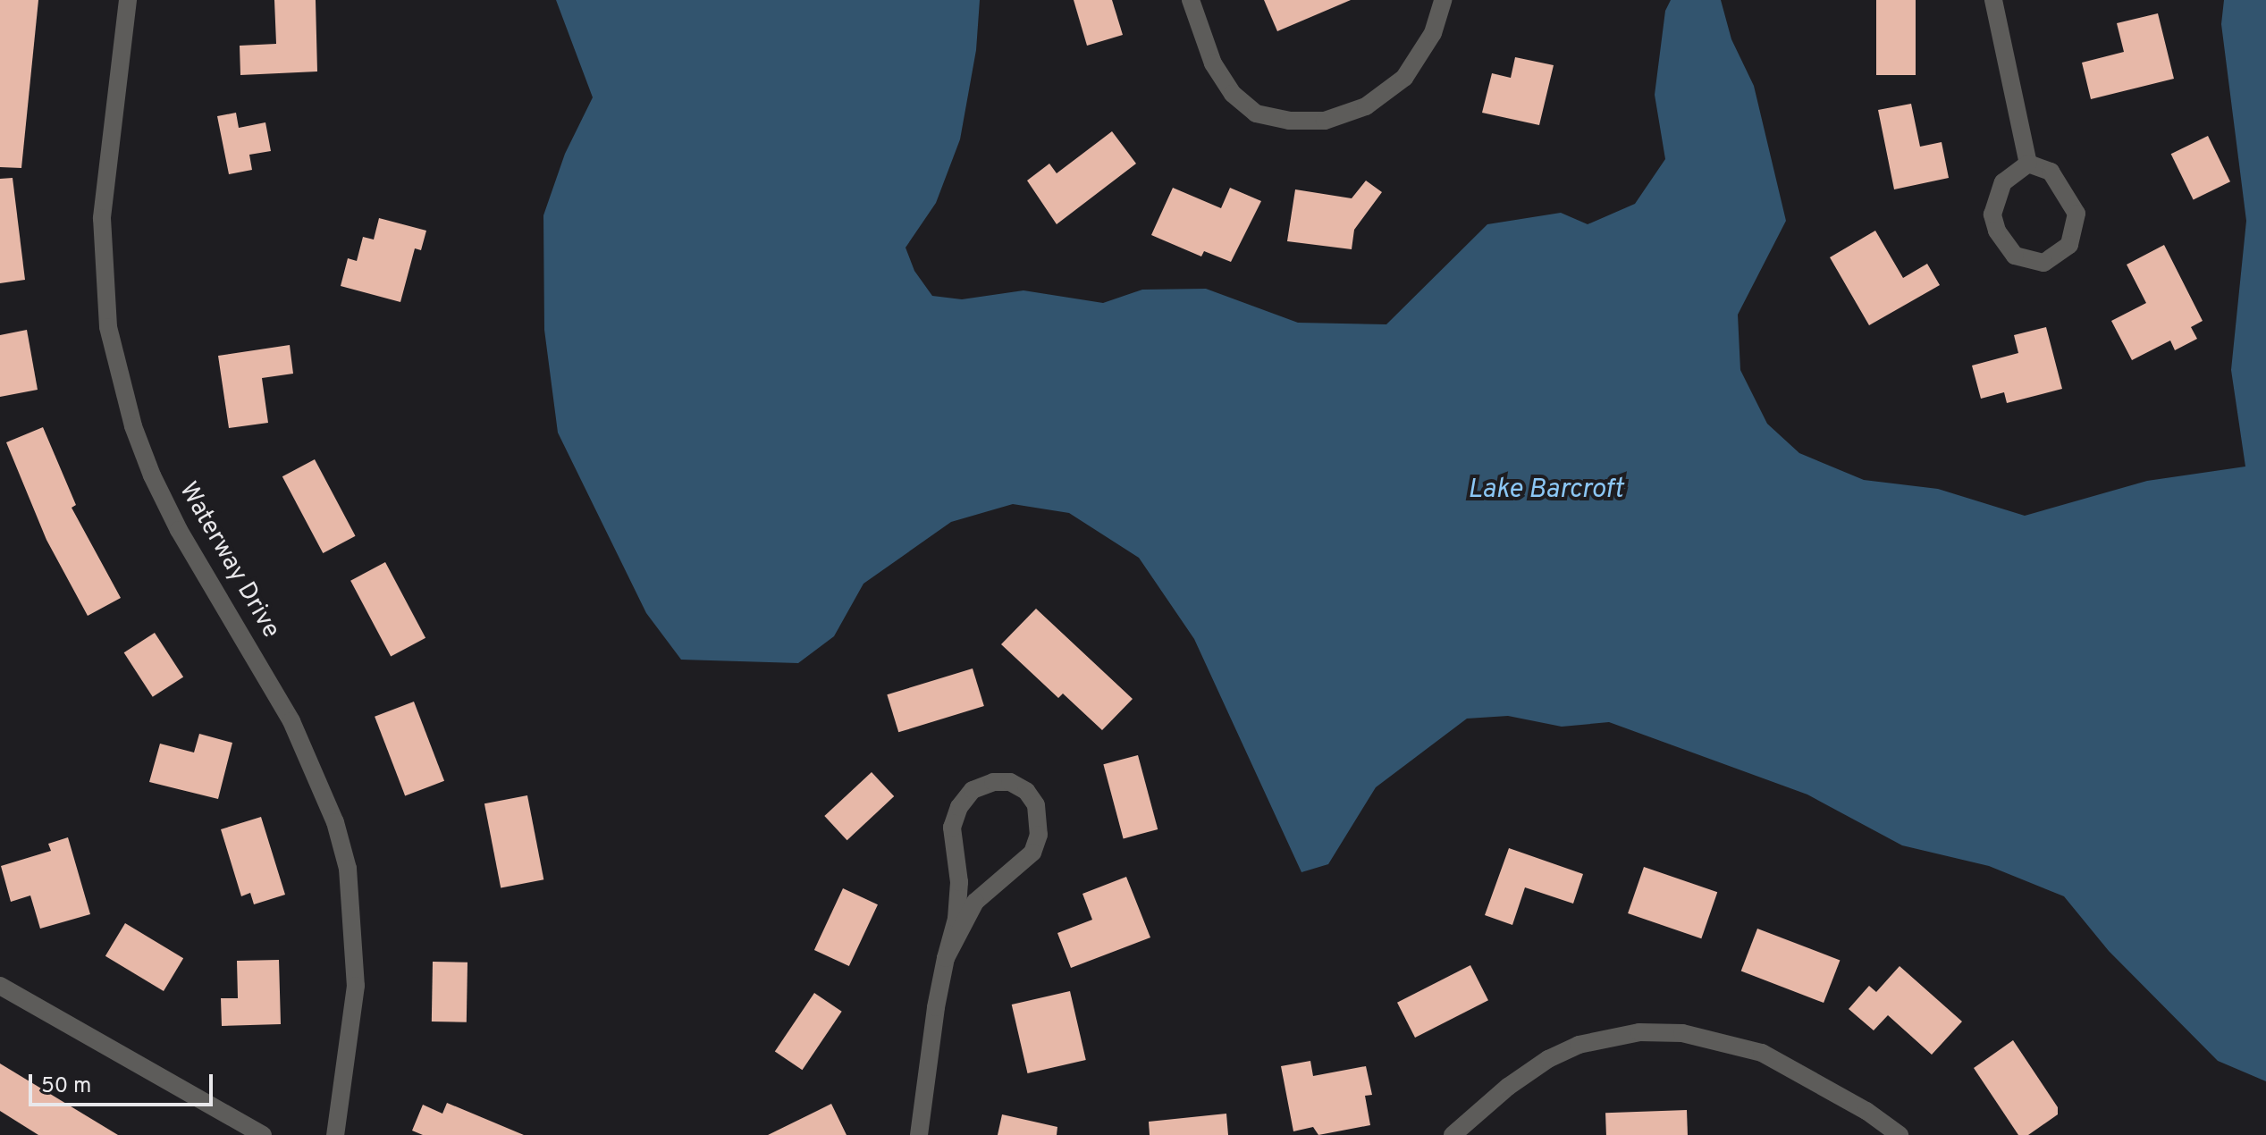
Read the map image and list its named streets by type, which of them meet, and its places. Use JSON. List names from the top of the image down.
{
  "streets": {
    "street": ["Waterway Drive"]
  },
  "water": ["Lake Barcroft"],
  "scale_bar": "50 m"
}
